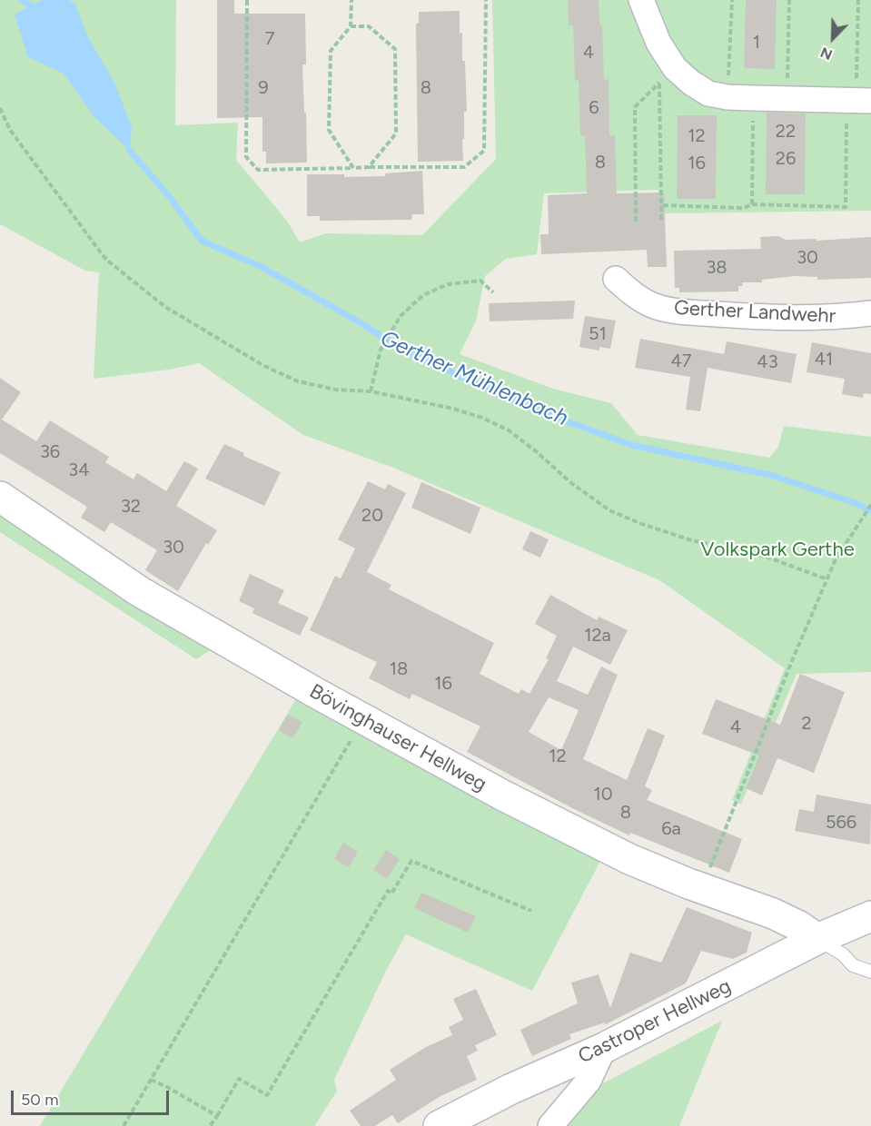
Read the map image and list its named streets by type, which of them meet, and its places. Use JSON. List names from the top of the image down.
{
  "streets": {
    "street": ["Gerther Landwehr", "Bövinghauser Hellweg", "Castroper Hellweg"]
  },
  "crossings": [
    ["Bövinghauser Hellweg", "Castroper Hellweg"]
  ],
  "water": ["Gerther Mühlenbach"],
  "parks": ["Volkspark Gerthe"],
  "house_numbers": [
    "7",
    "1",
    "4",
    "9",
    "8",
    "6",
    "22",
    "12",
    "26",
    "8",
    "16",
    "30",
    "38",
    "51",
    "41",
    "47",
    "43",
    "36",
    "34",
    "32",
    "20",
    "30",
    "12a",
    "18",
    "16",
    "2",
    "4",
    "12",
    "10",
    "8",
    "566",
    "6a"
  ],
  "scale_bar": "50 m",
  "north": "bottom left"
}
